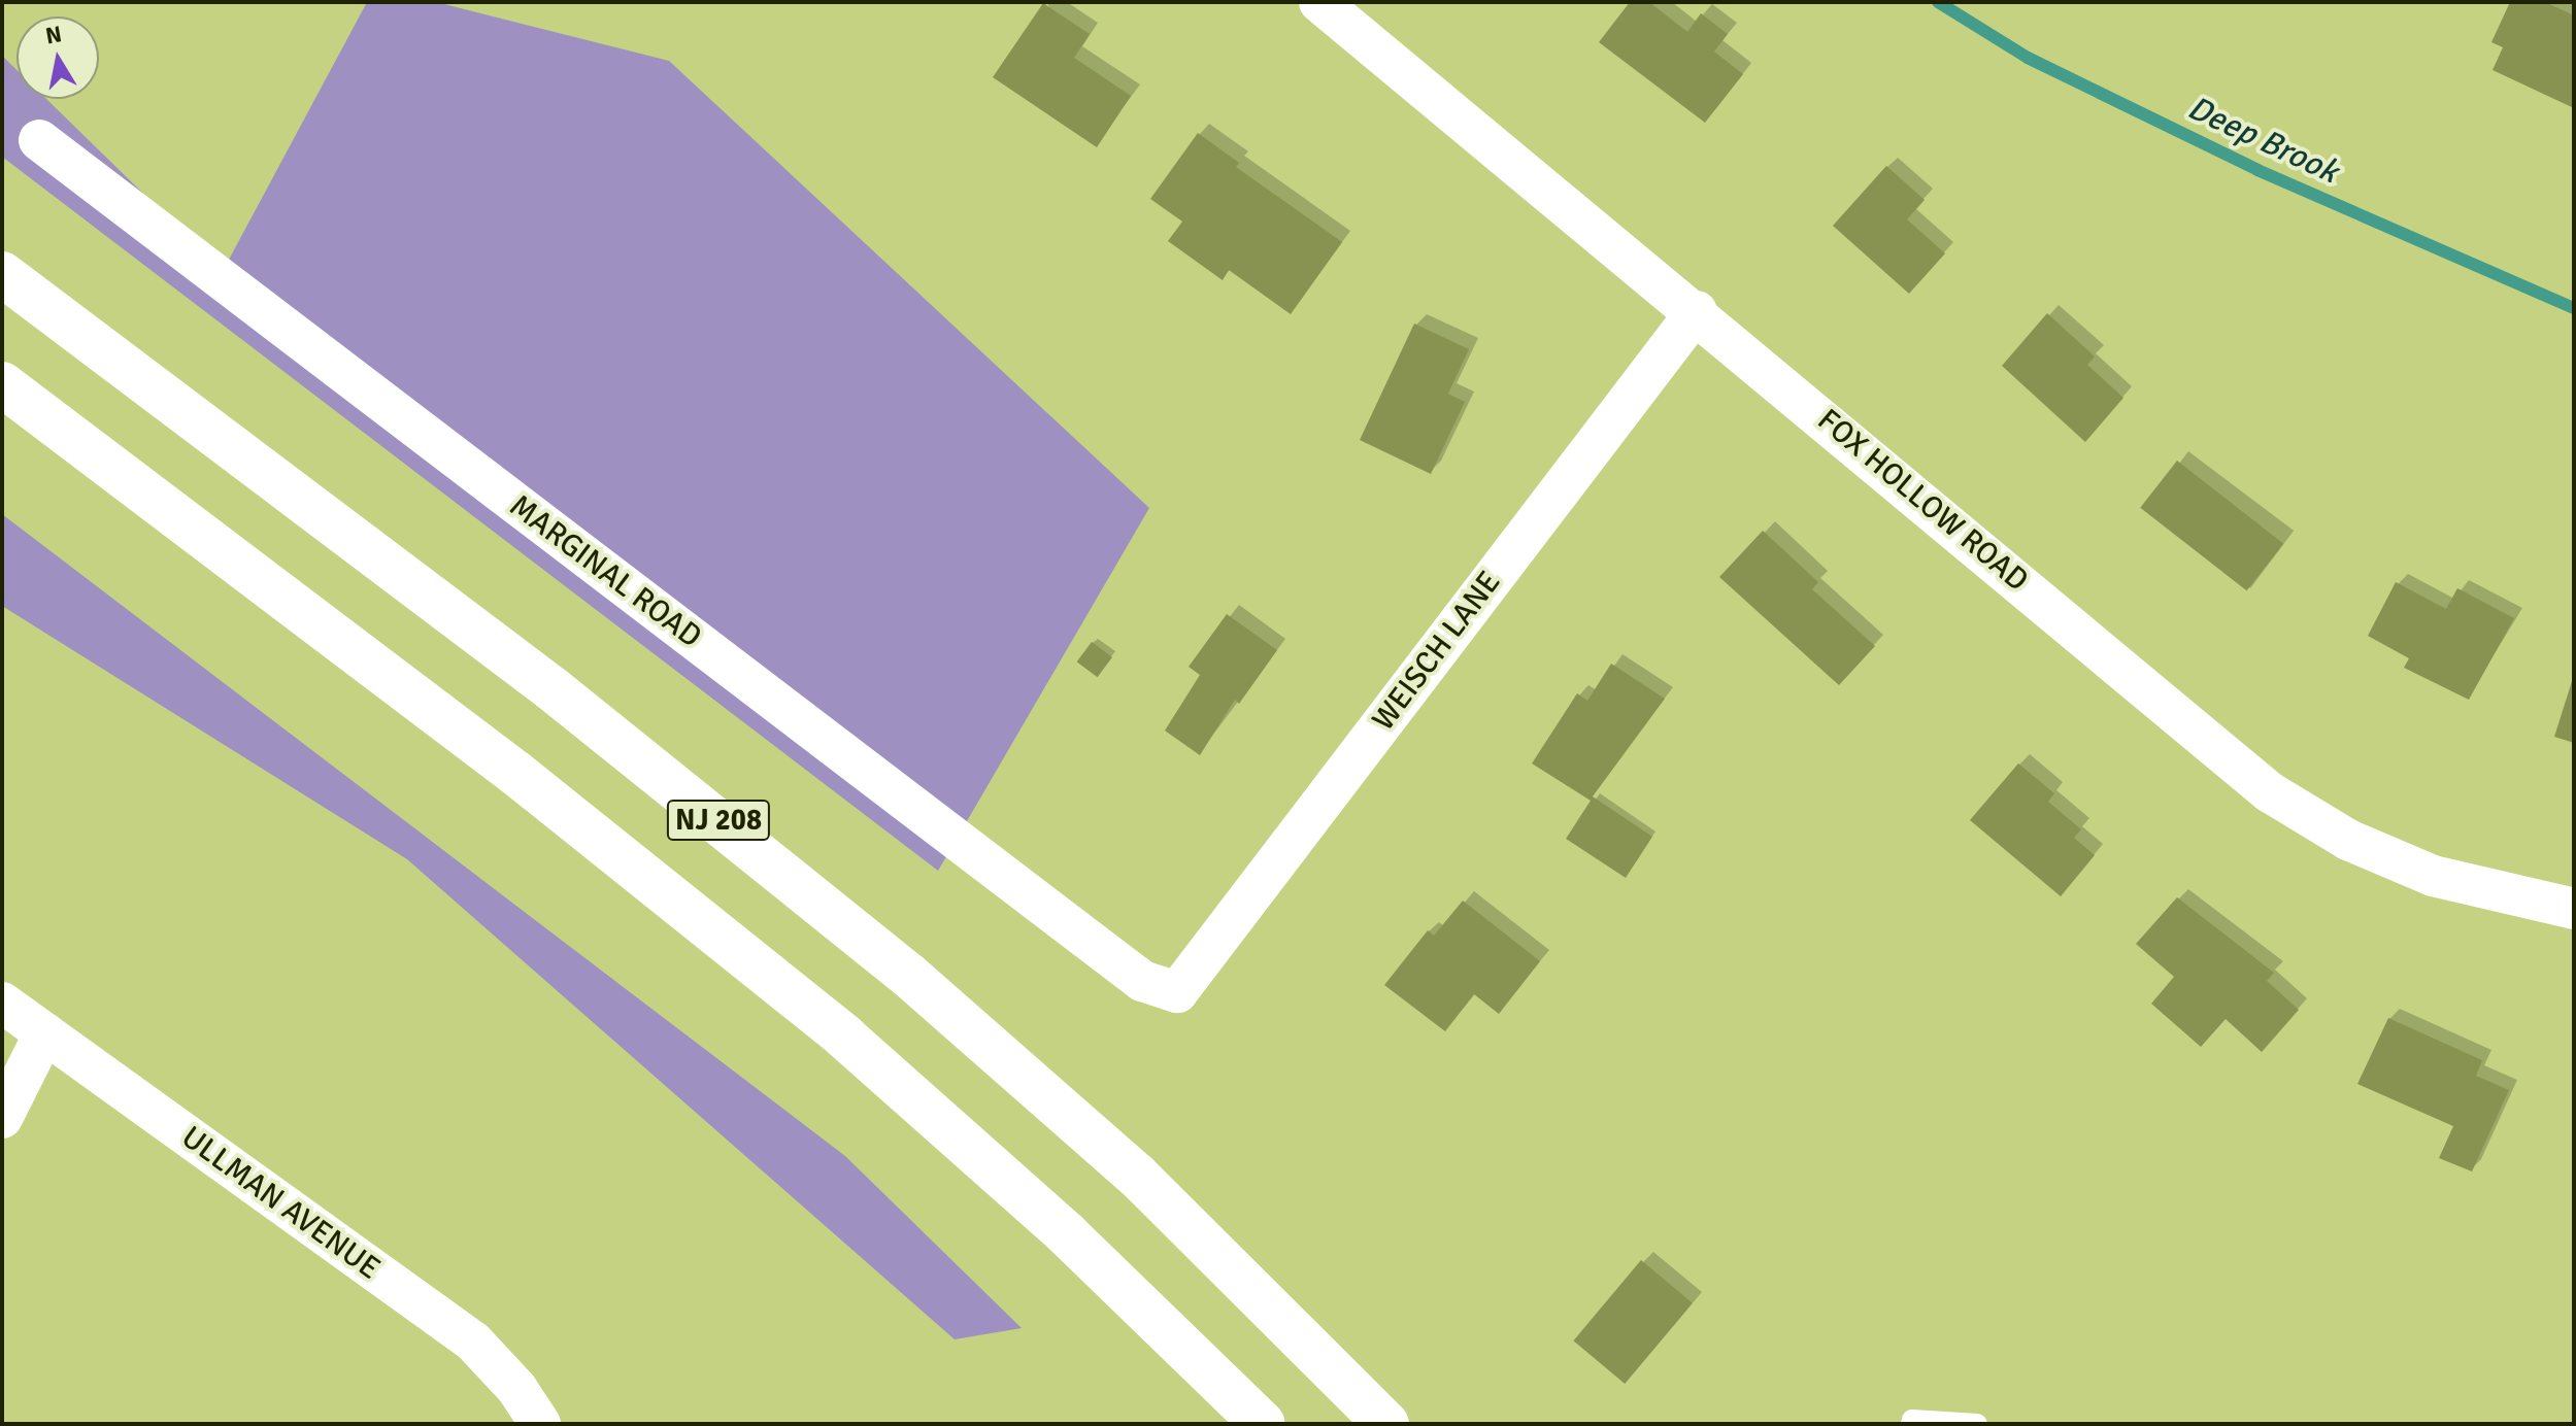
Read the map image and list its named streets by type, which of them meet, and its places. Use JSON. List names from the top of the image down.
{
  "streets": {
    "highway": ["NJ 208"],
    "street": [
      "FOX HOLLOW ROAD",
      "MARGINAL ROAD",
      "WEISCH LANE",
      "ULLMAN AVENUE"
    ]
  },
  "crossings": [
    ["FOX HOLLOW ROAD", "WEISCH LANE"],
    ["MARGINAL ROAD", "WEISCH LANE"]
  ],
  "water": ["Deep Brook"],
  "north": "top"
}
